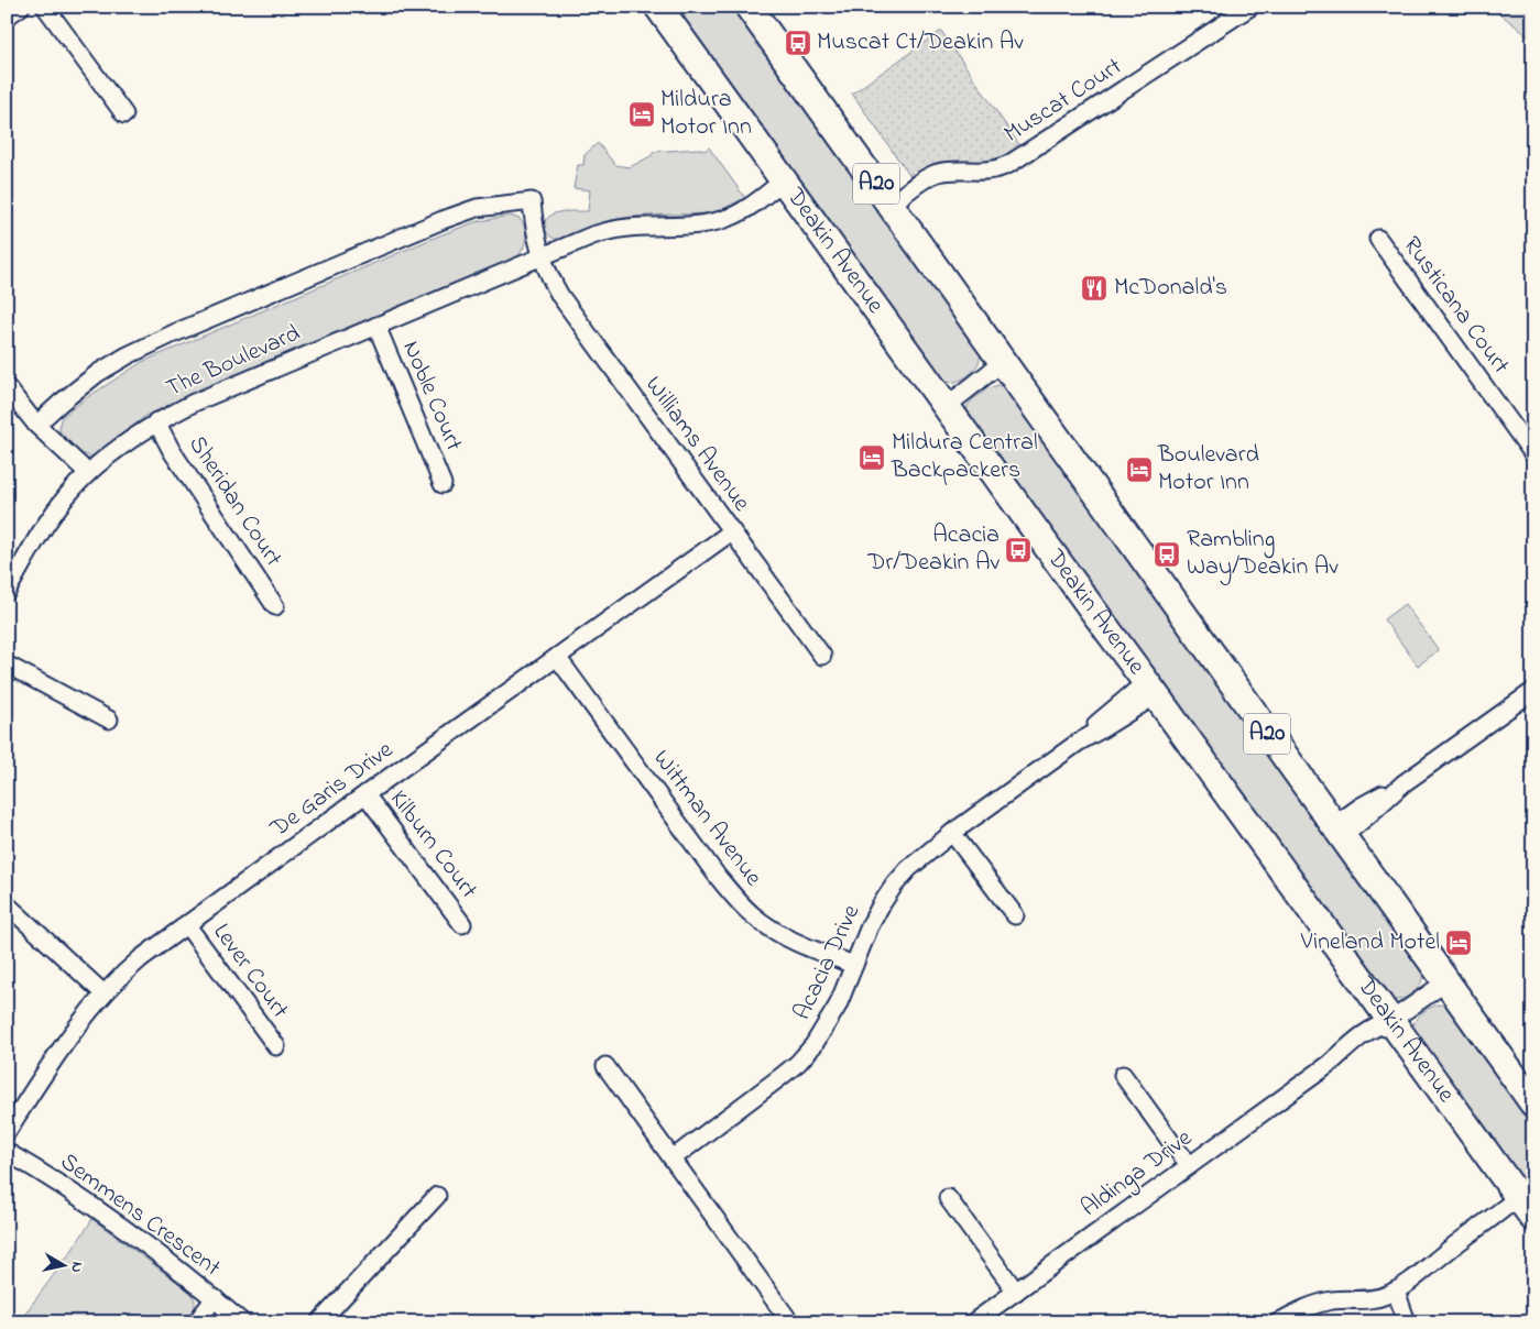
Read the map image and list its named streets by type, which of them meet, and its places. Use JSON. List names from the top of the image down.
{
  "streets": {
    "highway": ["A20", "Deakin Avenue"],
    "street": [
      "Muscat Court",
      "Rusticana Court",
      "The Boulevard",
      "Noble Court",
      "Williams Avenue",
      "Sheridan Court",
      "De Garis Drive",
      "Wittman Avenue",
      "Kilburn Court",
      "Acacia Drive",
      "Lever Court",
      "Aldinga Drive",
      "Semmens Crescent"
    ]
  },
  "crossings": [
    ["Muscat Court", "A20"],
    ["A20", "Aldinga Drive"],
    ["Deakin Avenue", "The Boulevard"],
    ["Deakin Avenue", "Acacia Drive"],
    ["Deakin Avenue", "Aldinga Drive"],
    ["The Boulevard", "Noble Court"],
    ["The Boulevard", "Williams Avenue"],
    ["The Boulevard", "Sheridan Court"],
    ["Williams Avenue", "De Garis Drive"],
    ["De Garis Drive", "Wittman Avenue"],
    ["De Garis Drive", "Kilburn Court"],
    ["De Garis Drive", "Lever Court"],
    ["Wittman Avenue", "Acacia Drive"]
  ],
  "places": {
    "bus stop": ["Muscat Ct/Deakin Av", "Acacia Dr/Deakin Av", "Rambling Way/Deakin Av"],
    "hotel": [
      "Mildura Motor Inn",
      "Mildura Central Backpackers",
      "Boulevard Motor Inn",
      "Vineland Motel"
    ],
    "restaurant": ["McDonald's"]
  },
  "north": "right"
}
